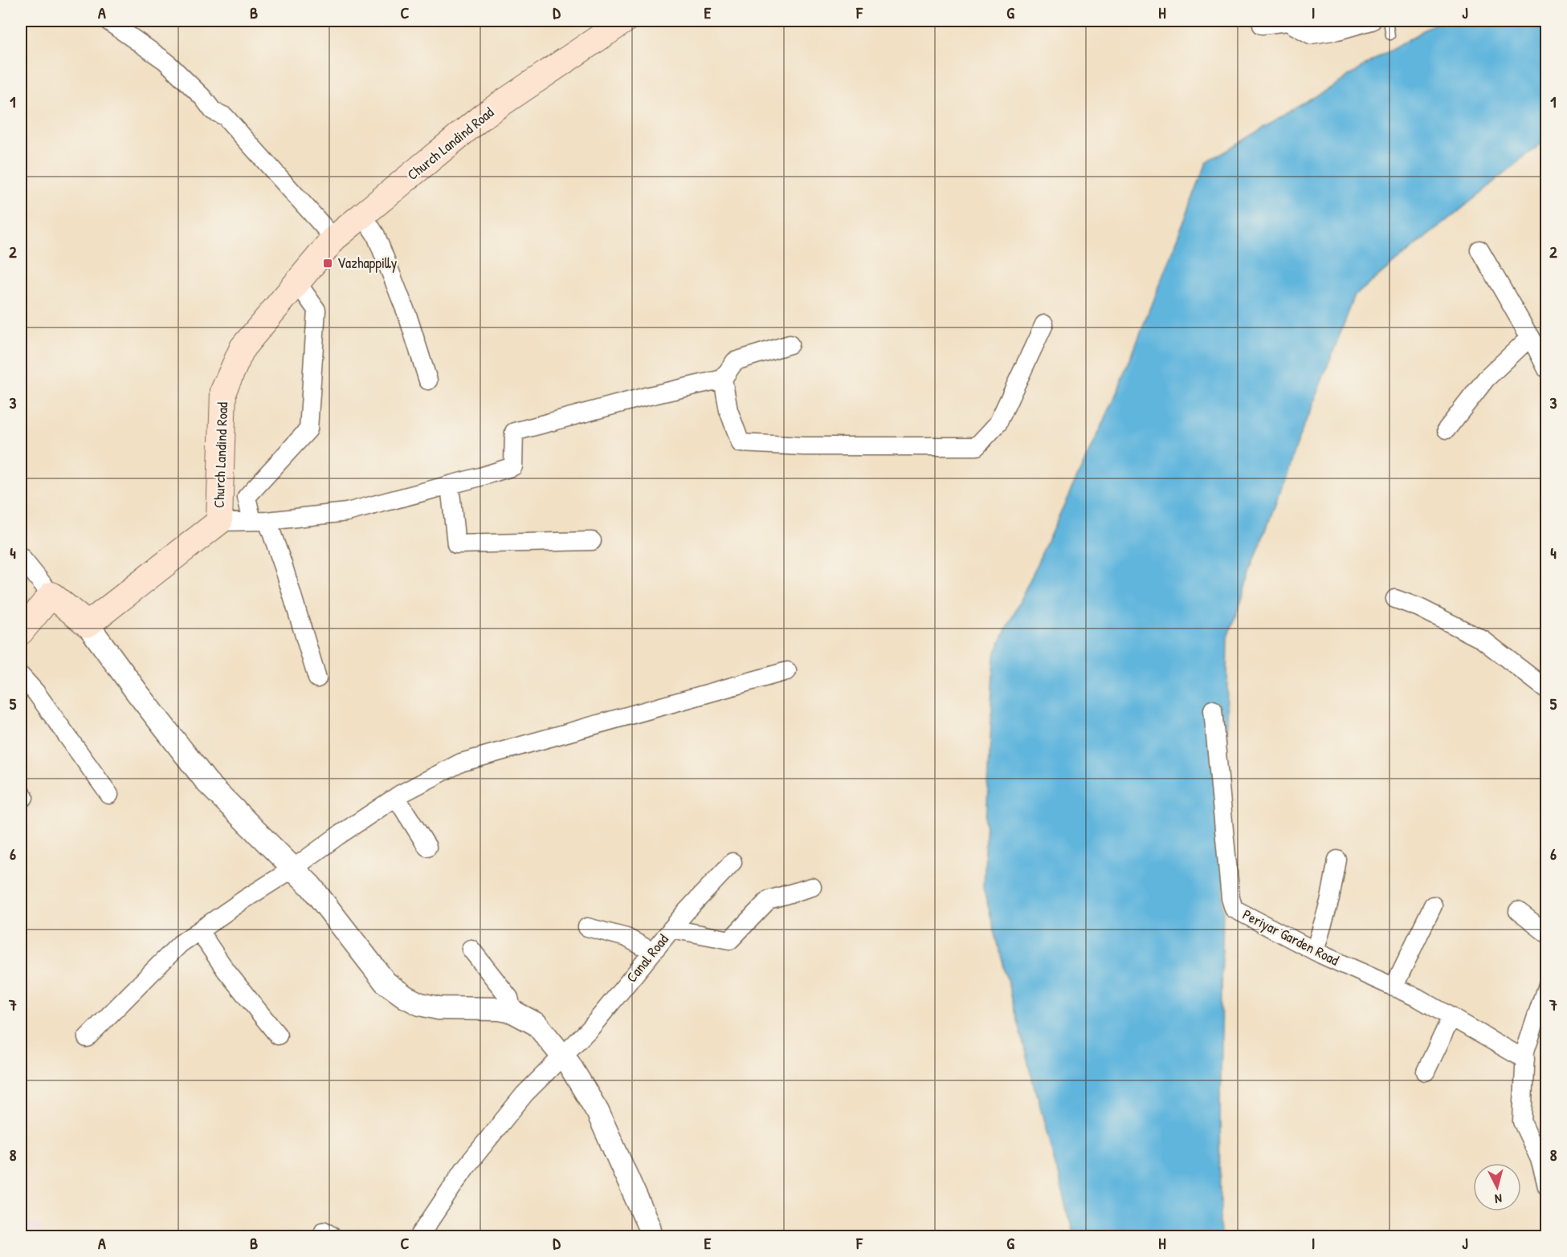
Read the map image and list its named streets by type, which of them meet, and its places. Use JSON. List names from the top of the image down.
{
  "streets": {
    "main road": ["Church Landind Road"],
    "street": ["Periyar Garden Road", "Canal Road"]
  },
  "places": {
    "transit": ["Vazhappilly"]
  },
  "north": "bottom",
  "grid": {
    "columns": [
      "A",
      "B",
      "C",
      "D",
      "E",
      "F",
      "G",
      "H",
      "I",
      "J"
    ],
    "rows": [
      "1",
      "2",
      "3",
      "4",
      "5",
      "6",
      "7",
      "8"
    ]
  }
}
